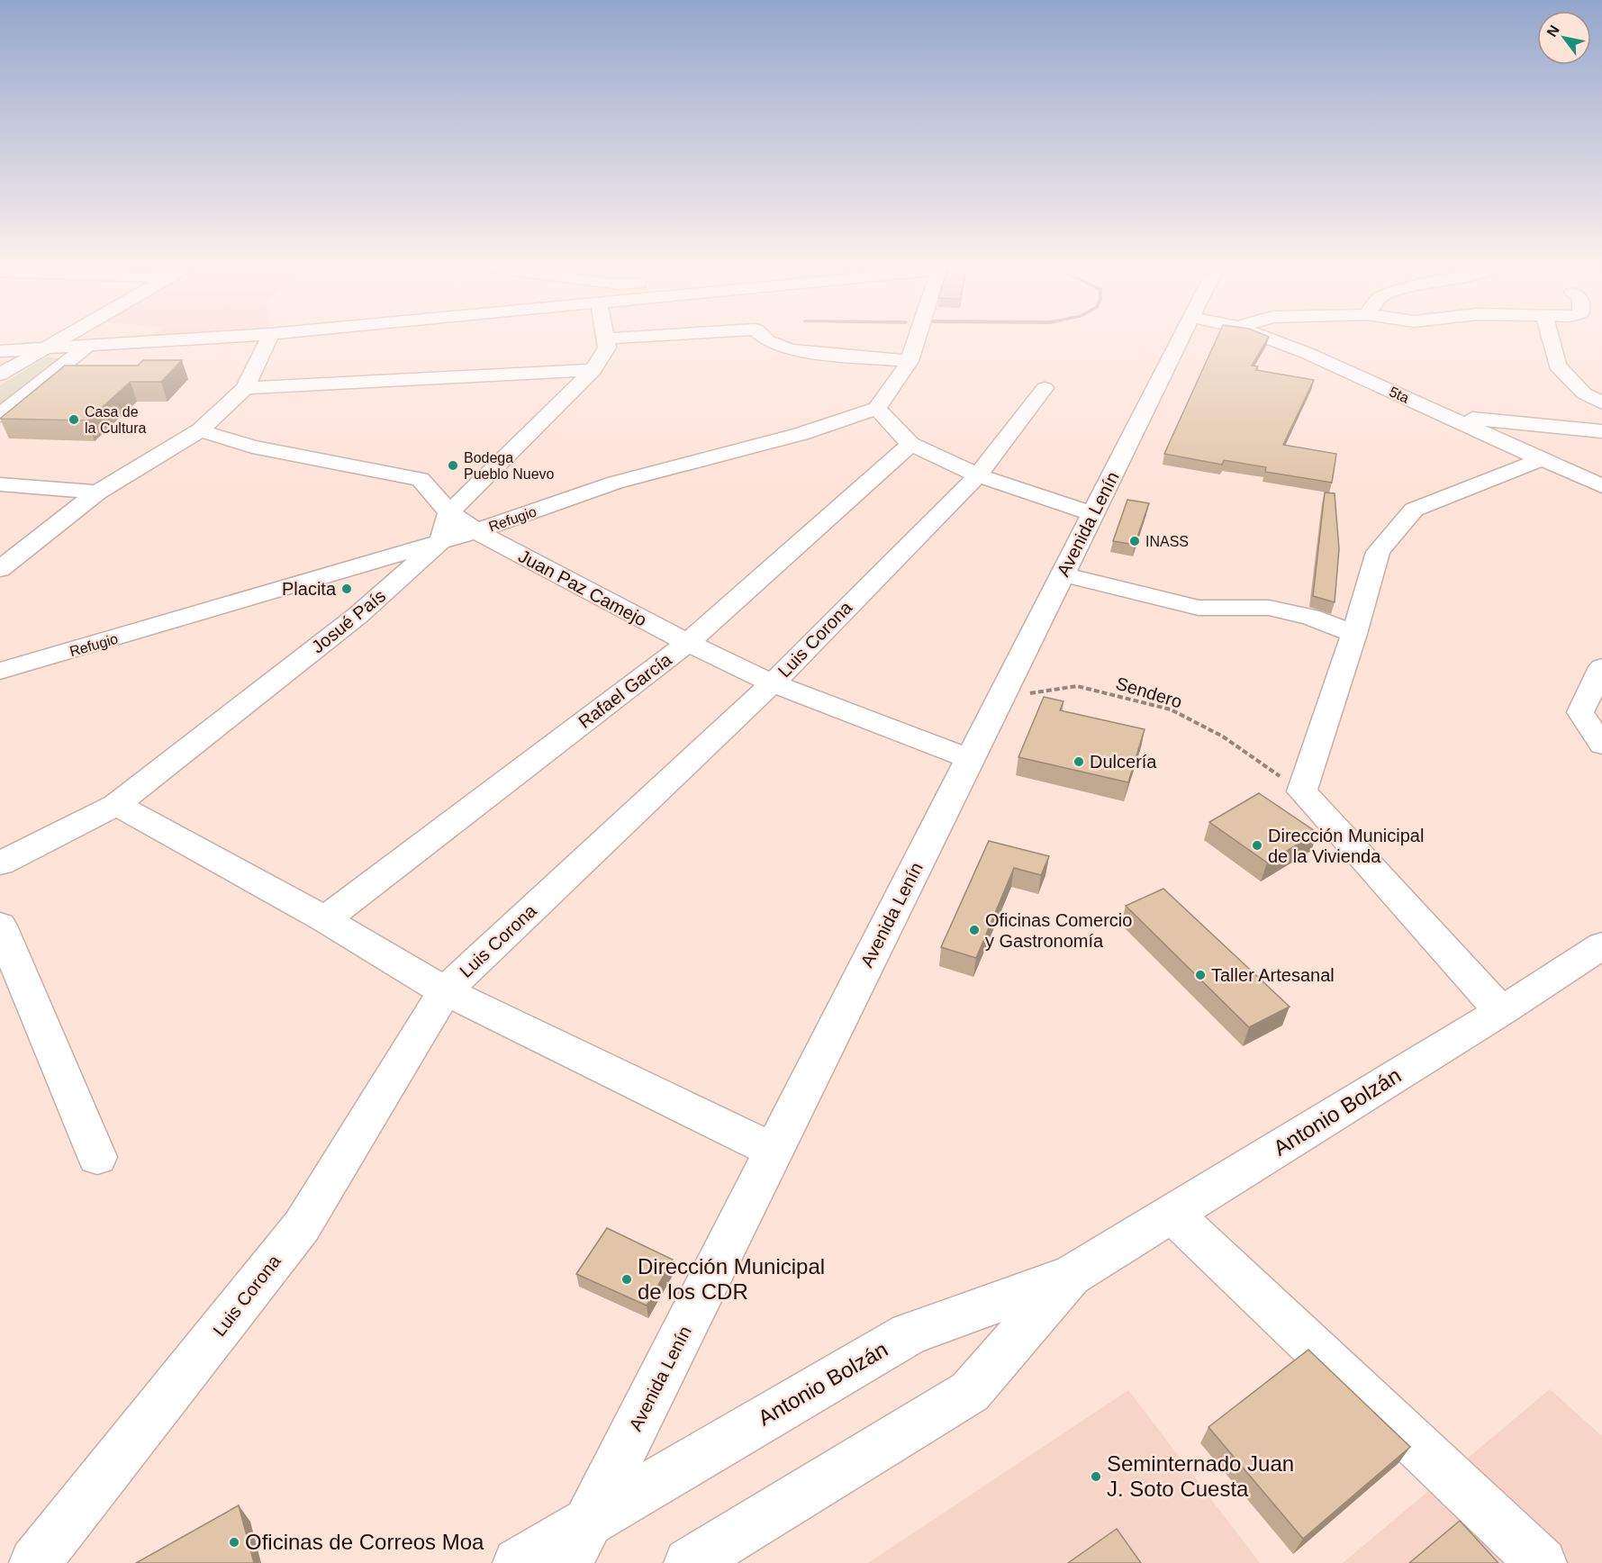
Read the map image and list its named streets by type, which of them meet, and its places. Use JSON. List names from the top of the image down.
{
  "streets": {
    "street": [
      "5ta",
      "Refugio",
      "Avenida Lenín",
      "Juan Paz Camejo",
      "Josué País",
      "Luis Corona",
      "Rafael García",
      "Antonio Bolzán"
    ],
    "path": ["Sendero"]
  },
  "crossings": [
    ["Refugio", "Juan Paz Camejo"],
    ["Refugio", "Josué País"],
    ["Avenida Lenín", "Juan Paz Camejo"],
    ["Avenida Lenín", "Sendero"],
    ["Avenida Lenín", "Antonio Bolzán"],
    ["Juan Paz Camejo", "Luis Corona"],
    ["Juan Paz Camejo", "Rafael García"]
  ],
  "places": [
    "Casa de la Cultura",
    "Bodega Pueblo Nuevo",
    "INASS",
    "Placita",
    "Dulcería",
    "Dirección Municipal de la Vivienda",
    "Oficinas Comercio y Gastronomía",
    "Taller Artesanal",
    "Dirección Municipal de los CDR",
    "Seminternado Juan J. Soto Cuesta",
    "Oficinas de Correos Moa"
  ],
  "north": "top left"
}
